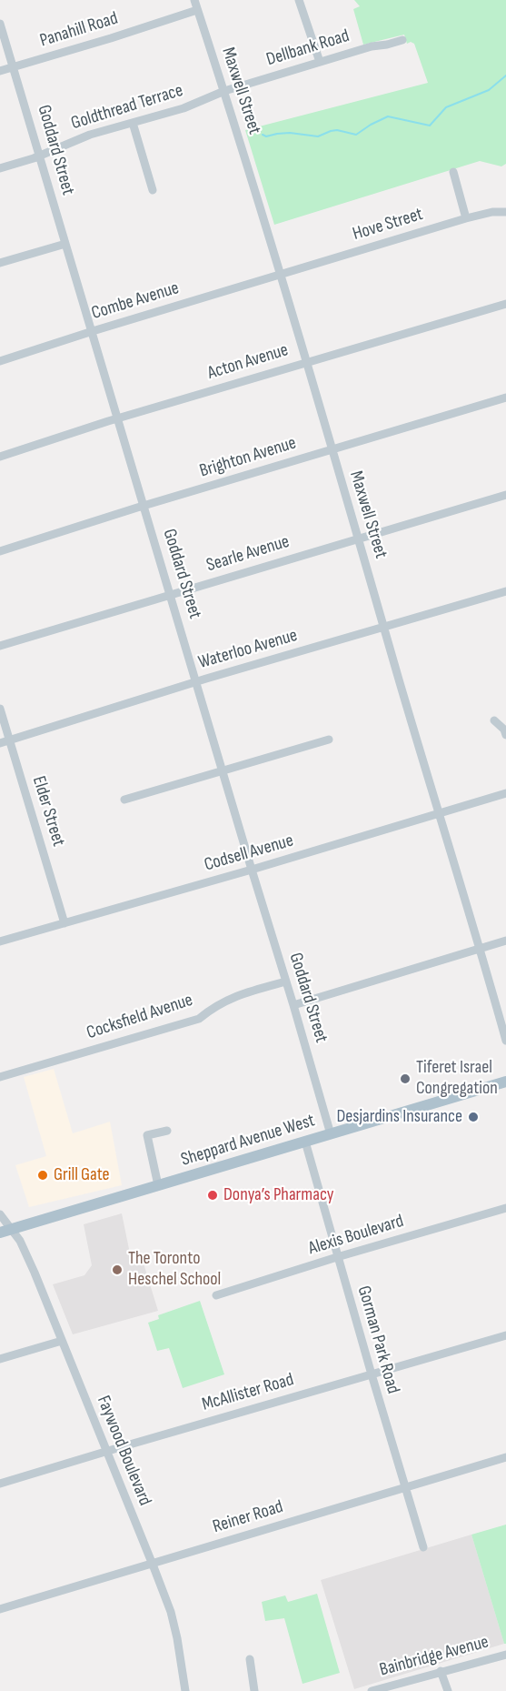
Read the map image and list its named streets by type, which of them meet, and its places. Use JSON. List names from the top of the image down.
{
  "streets": {
    "main road": ["Sheppard Avenue West"],
    "street": [
      "Panahill Road",
      "Dellbank Road",
      "Maxwell Street",
      "Goldthread Terrace",
      "Goddard Street",
      "Hove Street",
      "Combe Avenue",
      "Acton Avenue",
      "Brighton Avenue",
      "Searle Avenue",
      "Waterloo Avenue",
      "Elder Street",
      "Codsell Avenue",
      "Cocksfield Avenue",
      "Alexis Boulevard",
      "Gorman Park Road",
      "McAllister Road",
      "Faywood Boulevard",
      "Reiner Road",
      "Bainbridge Avenue"
    ]
  },
  "crossings": [
    ["Panahill Road", "Maxwell Street"],
    ["Panahill Road", "Goddard Street"],
    ["Dellbank Road", "Maxwell Street"],
    ["Dellbank Road", "Goldthread Terrace"],
    ["Maxwell Street", "Goldthread Terrace"],
    ["Maxwell Street", "Hove Street"],
    ["Maxwell Street", "Combe Avenue"],
    ["Maxwell Street", "Acton Avenue"],
    ["Maxwell Street", "Brighton Avenue"],
    ["Maxwell Street", "Searle Avenue"],
    ["Maxwell Street", "Waterloo Avenue"],
    ["Maxwell Street", "Codsell Avenue"],
    ["Goldthread Terrace", "Goddard Street"],
    ["Goddard Street", "Combe Avenue"],
    ["Goddard Street", "Acton Avenue"],
    ["Goddard Street", "Brighton Avenue"],
    ["Goddard Street", "Searle Avenue"],
    ["Goddard Street", "Waterloo Avenue"],
    ["Goddard Street", "Codsell Avenue"],
    ["Goddard Street", "Cocksfield Avenue"],
    ["Goddard Street", "Sheppard Avenue West"],
    ["Hove Street", "Combe Avenue"],
    ["Waterloo Avenue", "Elder Street"],
    ["Elder Street", "Codsell Avenue"],
    ["Sheppard Avenue West", "Gorman Park Road"],
    ["Sheppard Avenue West", "Faywood Boulevard"],
    ["Alexis Boulevard", "Gorman Park Road"],
    ["Gorman Park Road", "McAllister Road"],
    ["Gorman Park Road", "Reiner Road"],
    ["McAllister Road", "Faywood Boulevard"],
    ["Faywood Boulevard", "Reiner Road"]
  ],
  "places": [
    "Tiferet Israel Congregation",
    "Desjardins Insurance",
    "Grill Gate",
    "Donya’s Pharmacy",
    "The Toronto Heschel School"
  ]
}
